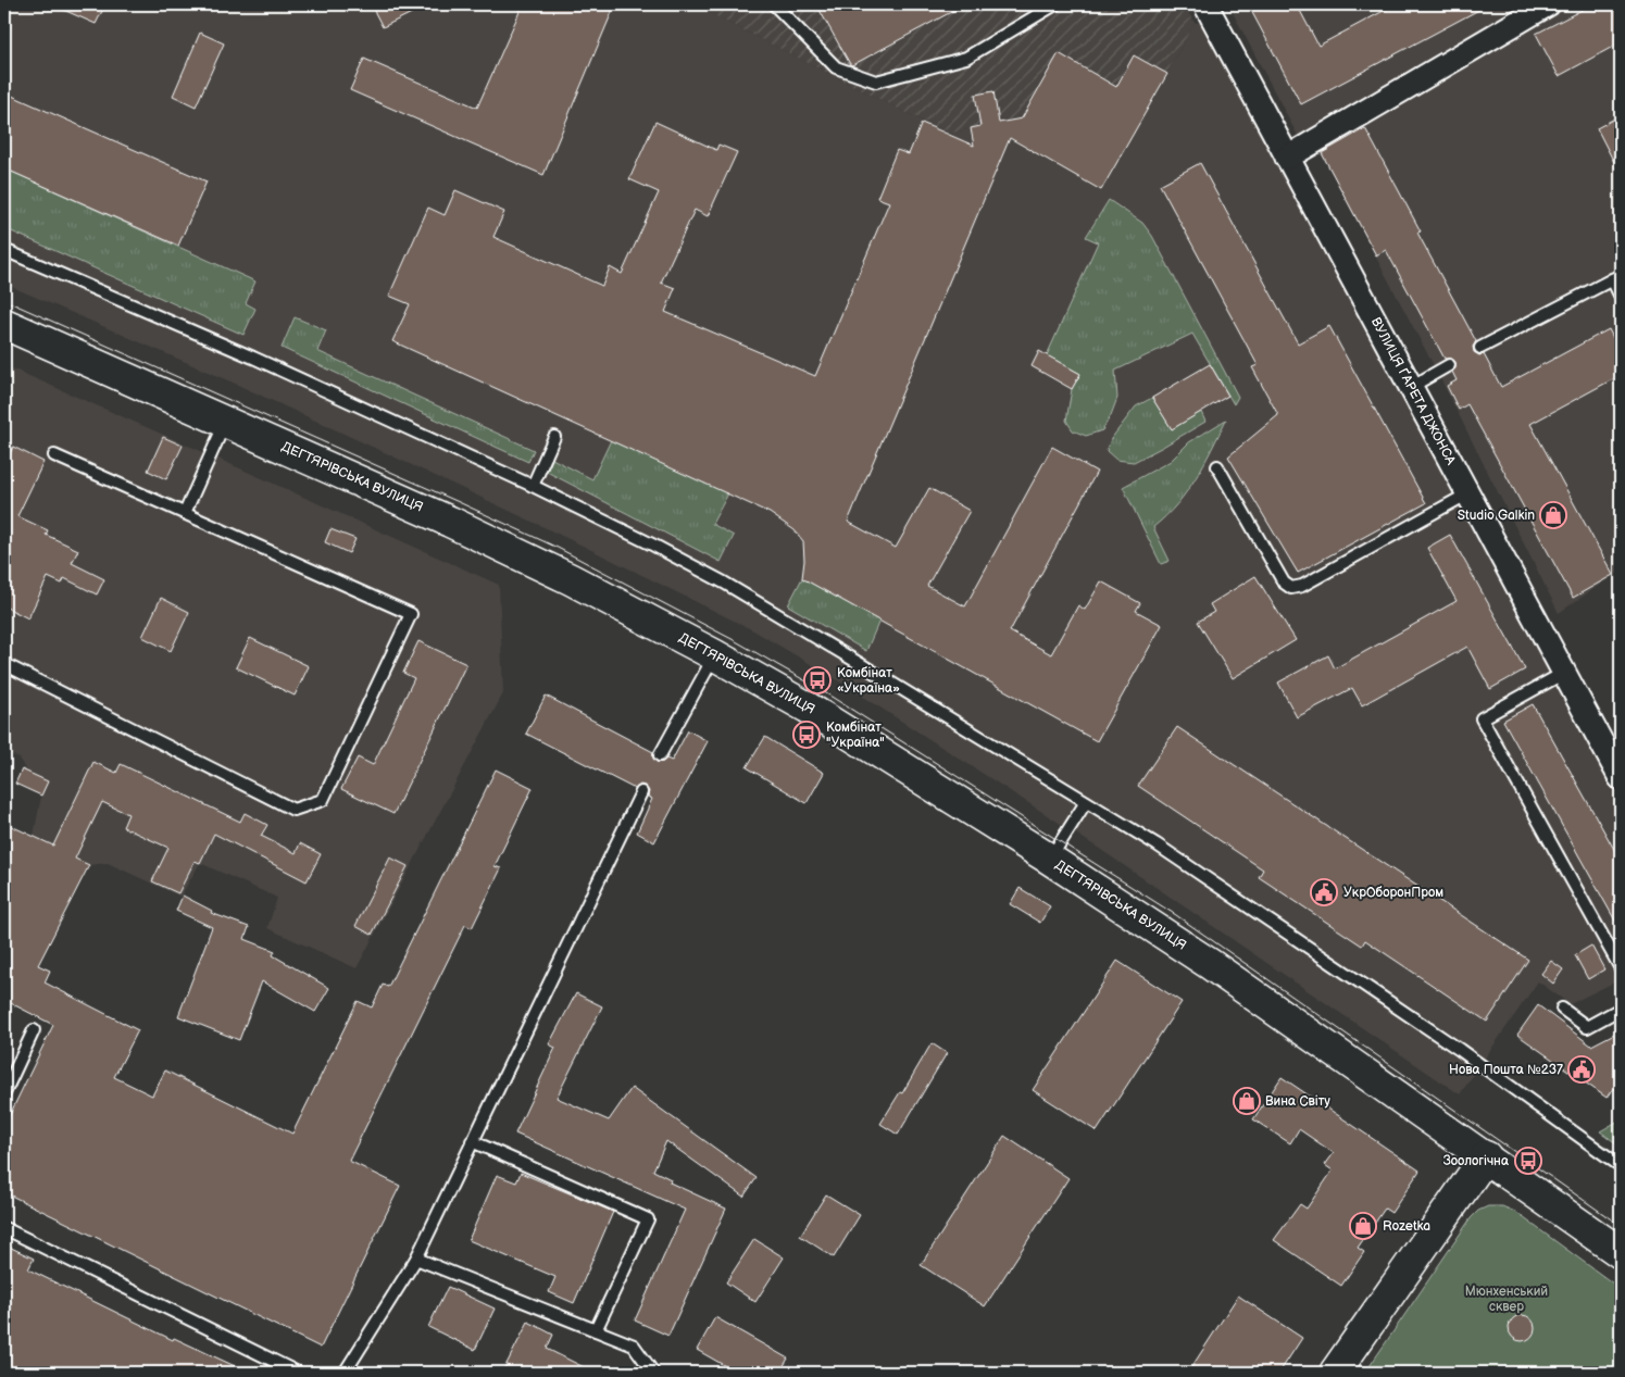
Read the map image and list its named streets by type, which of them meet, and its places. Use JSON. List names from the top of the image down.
{
  "streets": {
    "main road": ["ДЕГТЯРІВСЬКА ВУЛИЦЯ"],
    "street": ["ВУЛИЦЯ ҐАРЕТА ДЖОНСА"]
  },
  "parks": ["Мюнхенський сквер"],
  "places": {
    "shop": ["Studio Galkin", "Вина Світу", "Rozetka"],
    "bus stop": ["Комбінат «Україна»", "Комбінат \"Україна\"", "Зоологічна"],
    "public building": ["УкрОборонПром", "Нова Пошта №237"]
  }
}
